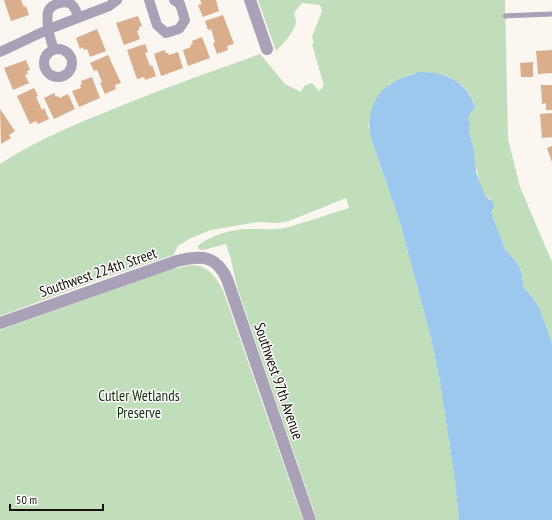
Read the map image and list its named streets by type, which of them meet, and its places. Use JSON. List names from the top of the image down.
{
  "streets": {
    "street": ["Southwest 224th Street", "Southwest 97th Avenue"]
  },
  "crossings": [
    ["Southwest 224th Street", "Southwest 97th Avenue"]
  ],
  "parks": ["Cutler Wetlands Preserve"],
  "scale_bar": "50 m"
}
